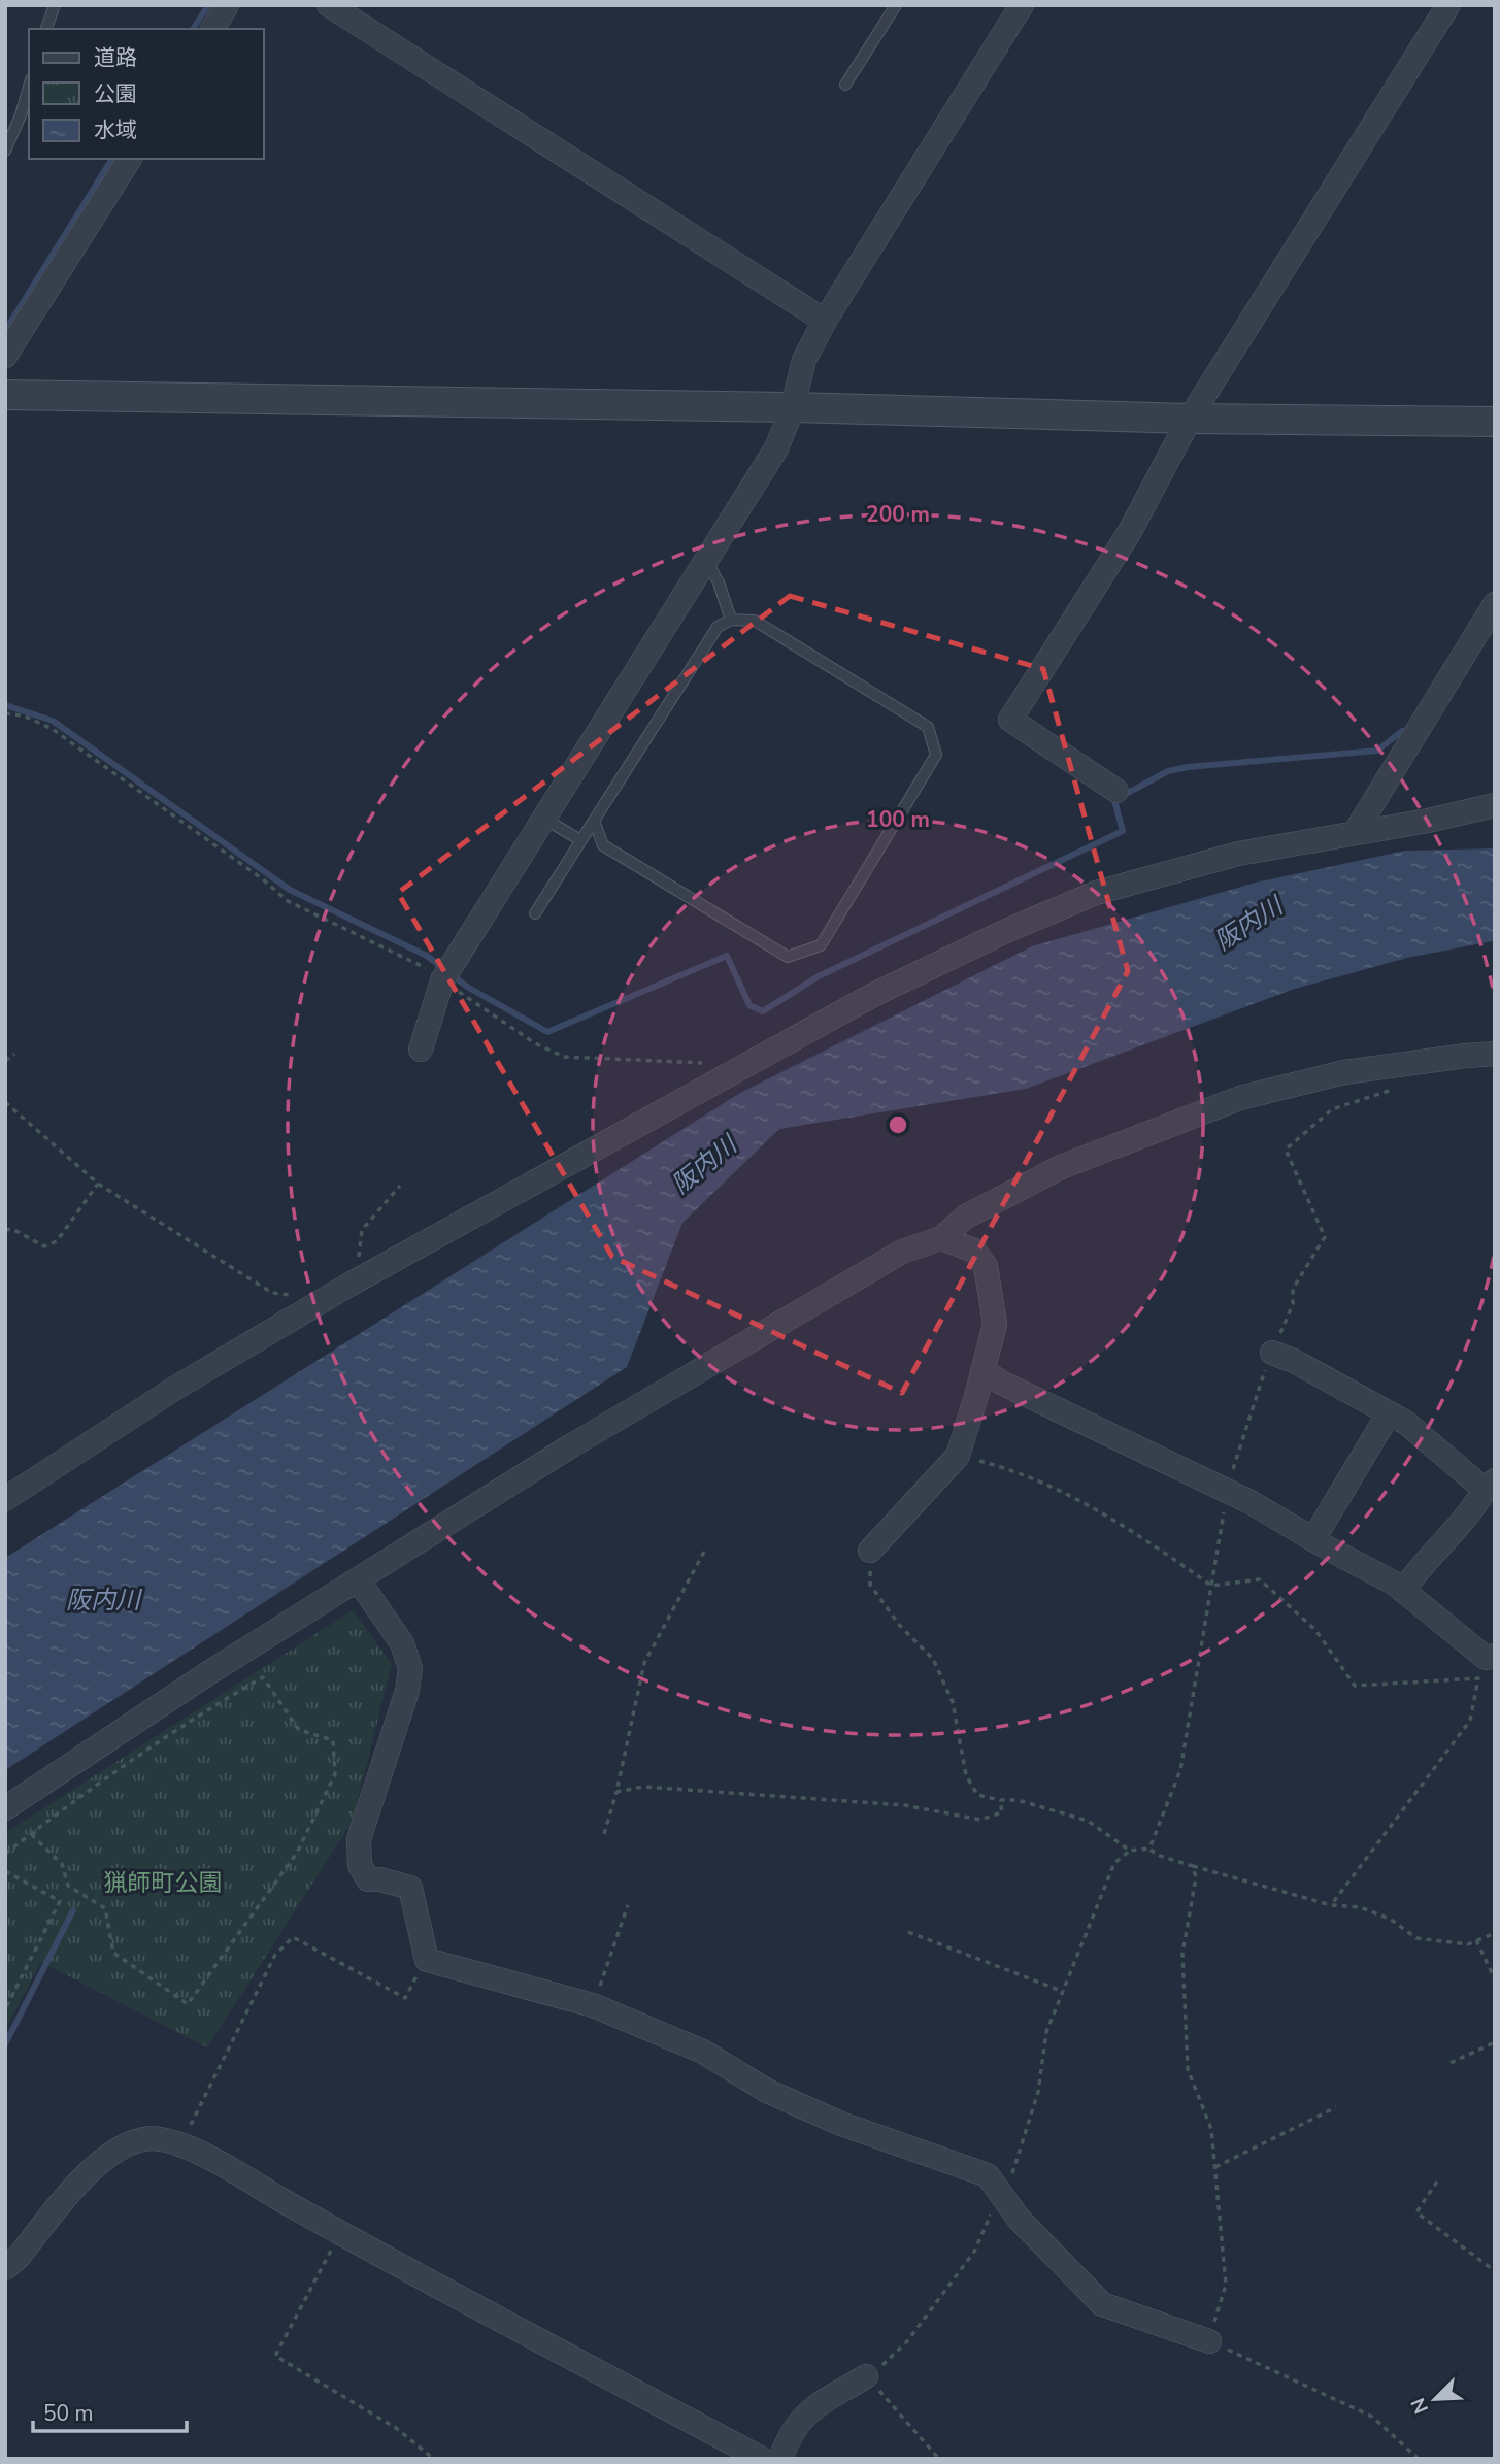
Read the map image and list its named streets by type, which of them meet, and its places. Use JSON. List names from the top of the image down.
{
  "water": ["阪内川"],
  "parks": ["猟師町公園"],
  "legend": ["道路", "公園", "水域"],
  "scale_bar": "50 m",
  "north": "bottom left",
  "rings": ["200 m", "100 m"]
}
